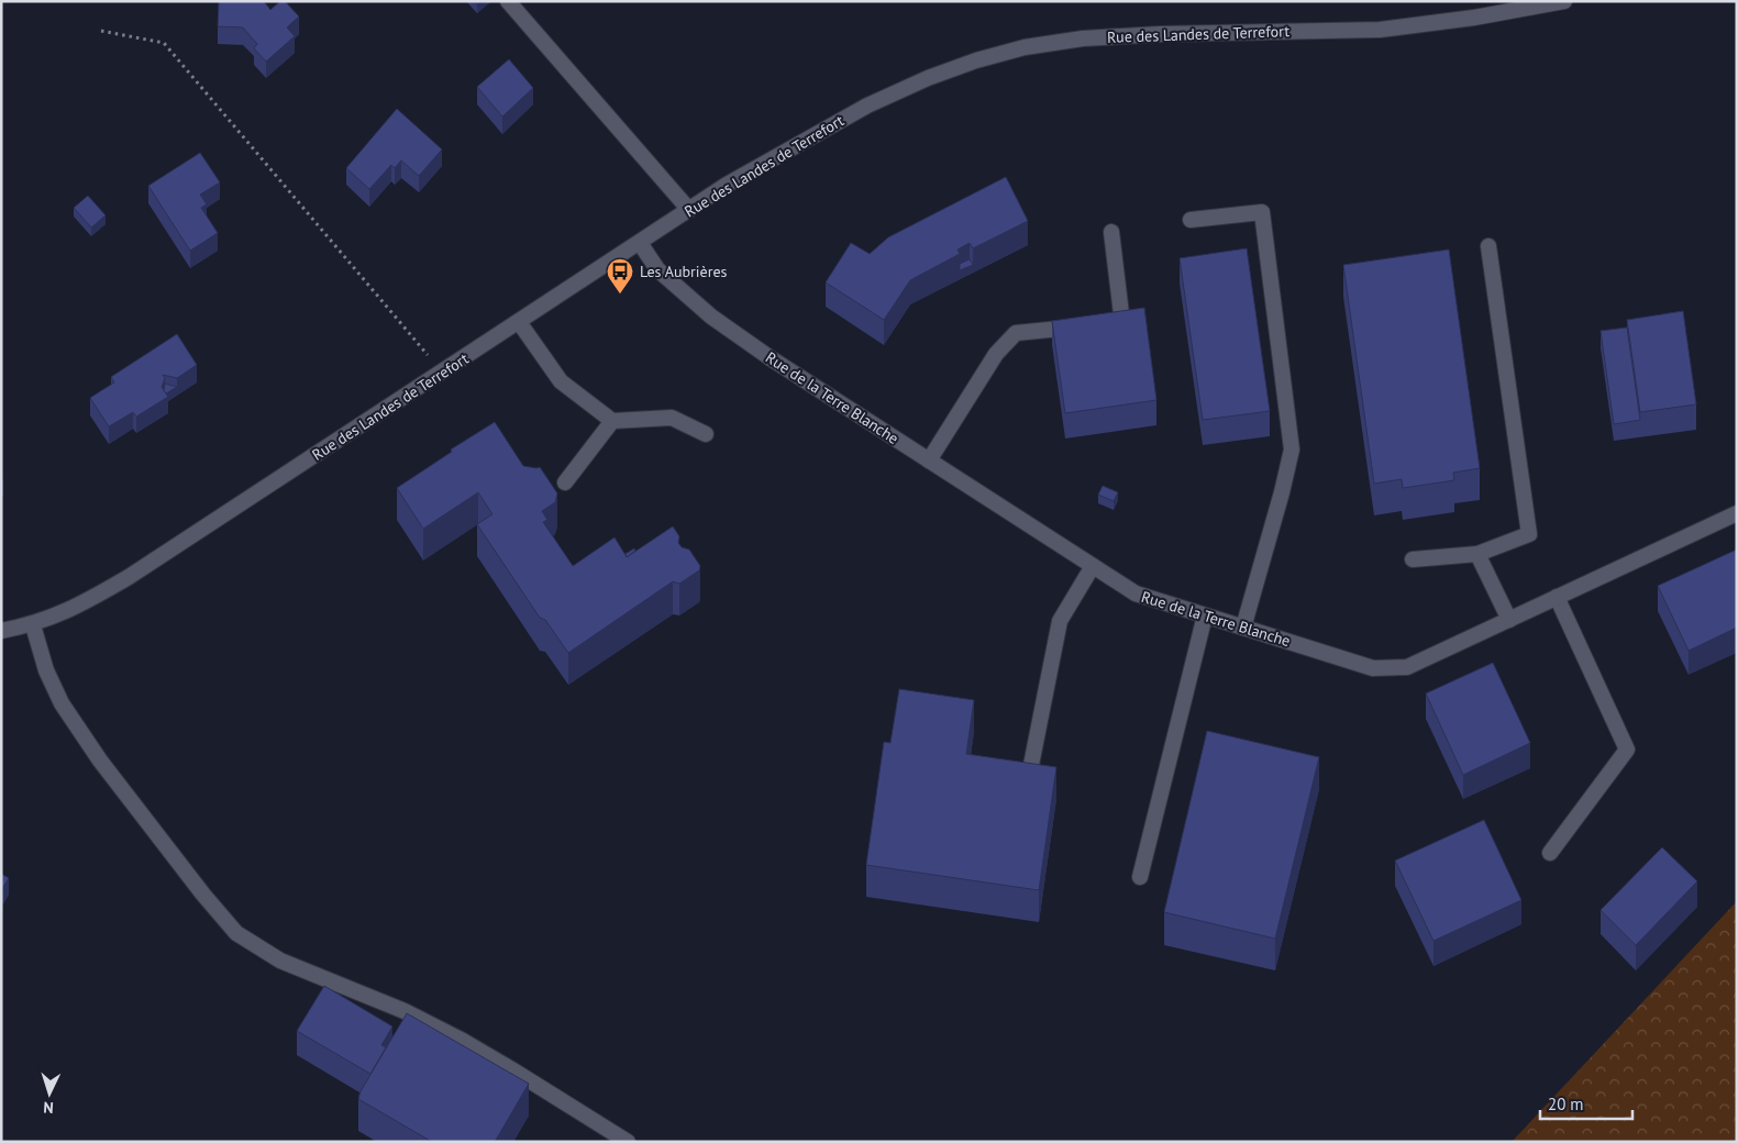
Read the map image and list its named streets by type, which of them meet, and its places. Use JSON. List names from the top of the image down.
{
  "streets": {
    "street": ["Rue des Landes de Terrefort", "Rue de la Terre Blanche"]
  },
  "crossings": [
    ["Rue des Landes de Terrefort", "Rue de la Terre Blanche"]
  ],
  "places": {
    "bus stop": ["Les Aubrières"]
  },
  "scale_bar": "20 m",
  "north": "bottom"
}
